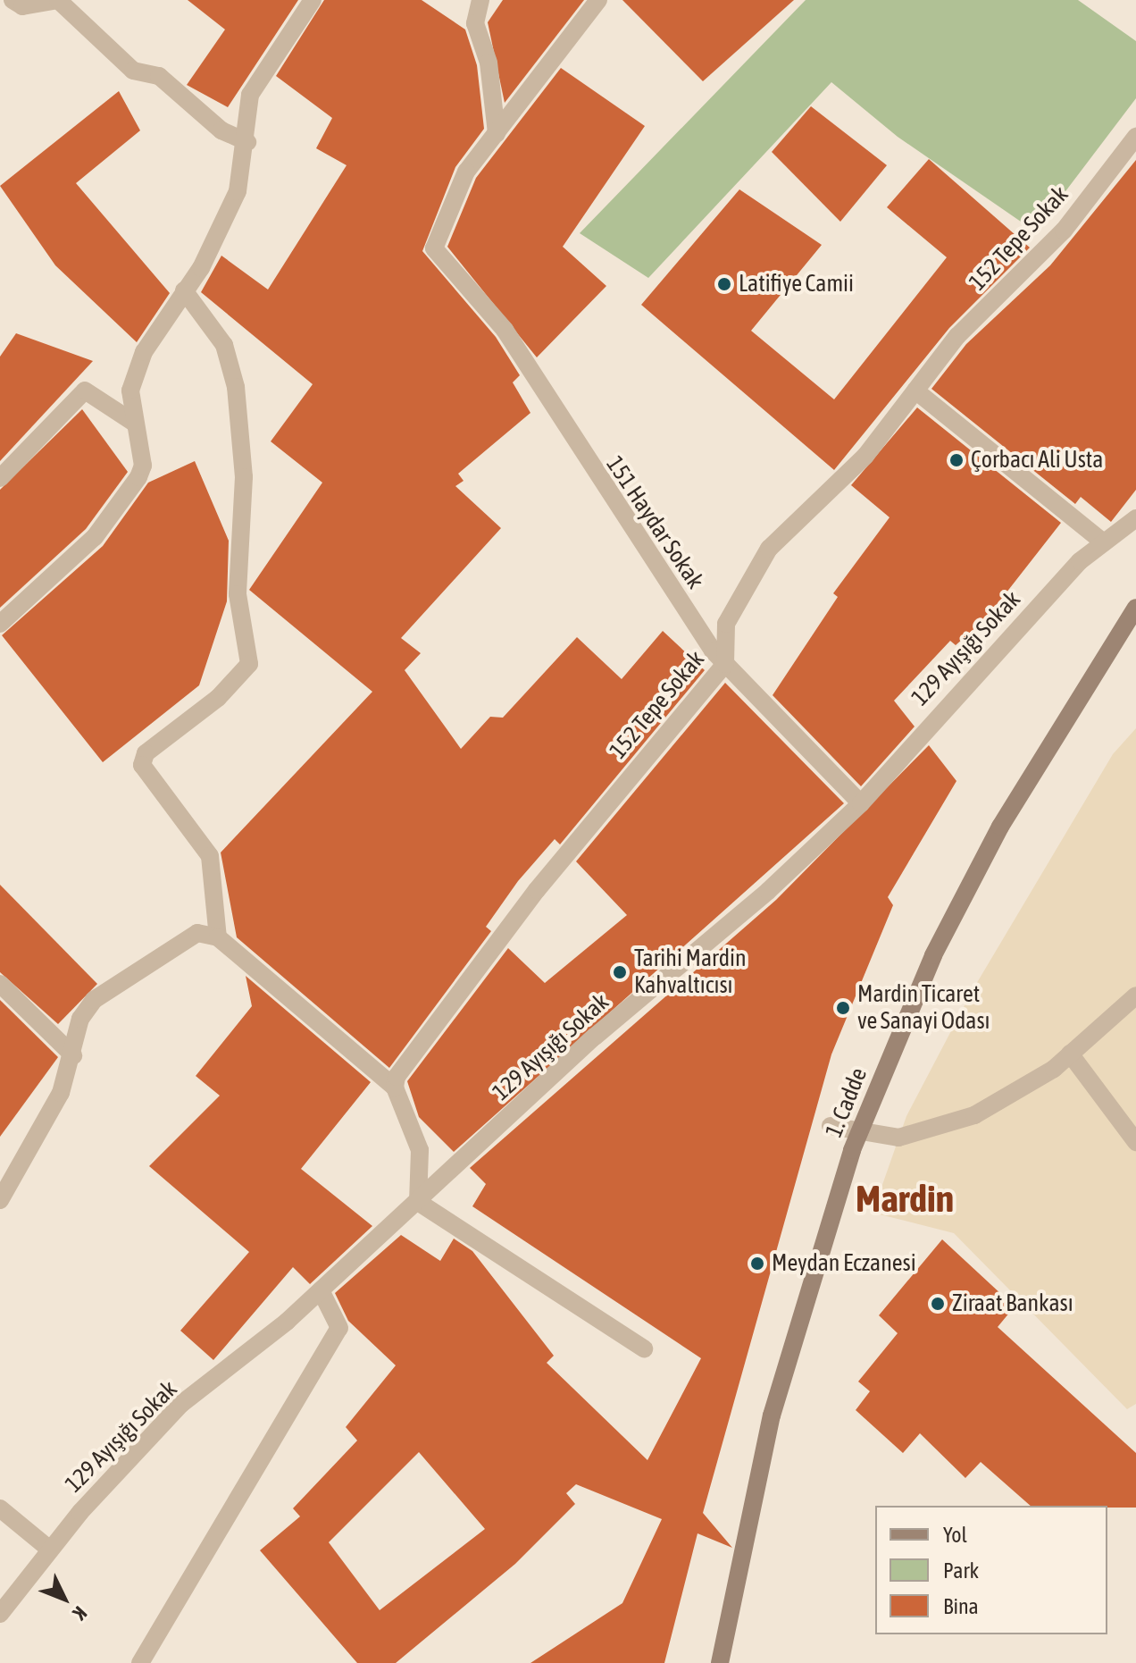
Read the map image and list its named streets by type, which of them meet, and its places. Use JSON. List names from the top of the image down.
{
  "streets": {
    "main road": ["1. Cadde"],
    "street": ["152 Tepe Sokak", "151 Haydar Sokak", "129 Ayışığı Sokak"]
  },
  "crossings": [
    ["152 Tepe Sokak", "151 Haydar Sokak"],
    ["151 Haydar Sokak", "129 Ayışığı Sokak"]
  ],
  "districts": ["Mardin"],
  "places": [
    "Latifiye Camii",
    "Çorbacı Ali Usta",
    "Tarihi Mardin Kahvaltıcısı",
    "Mardin Ticaret ve Sanayi Odası",
    "Meydan Eczanesi",
    "Ziraat Bankası"
  ],
  "legend": ["Yol", "Park", "Bina"],
  "north": "bottom right"
}
